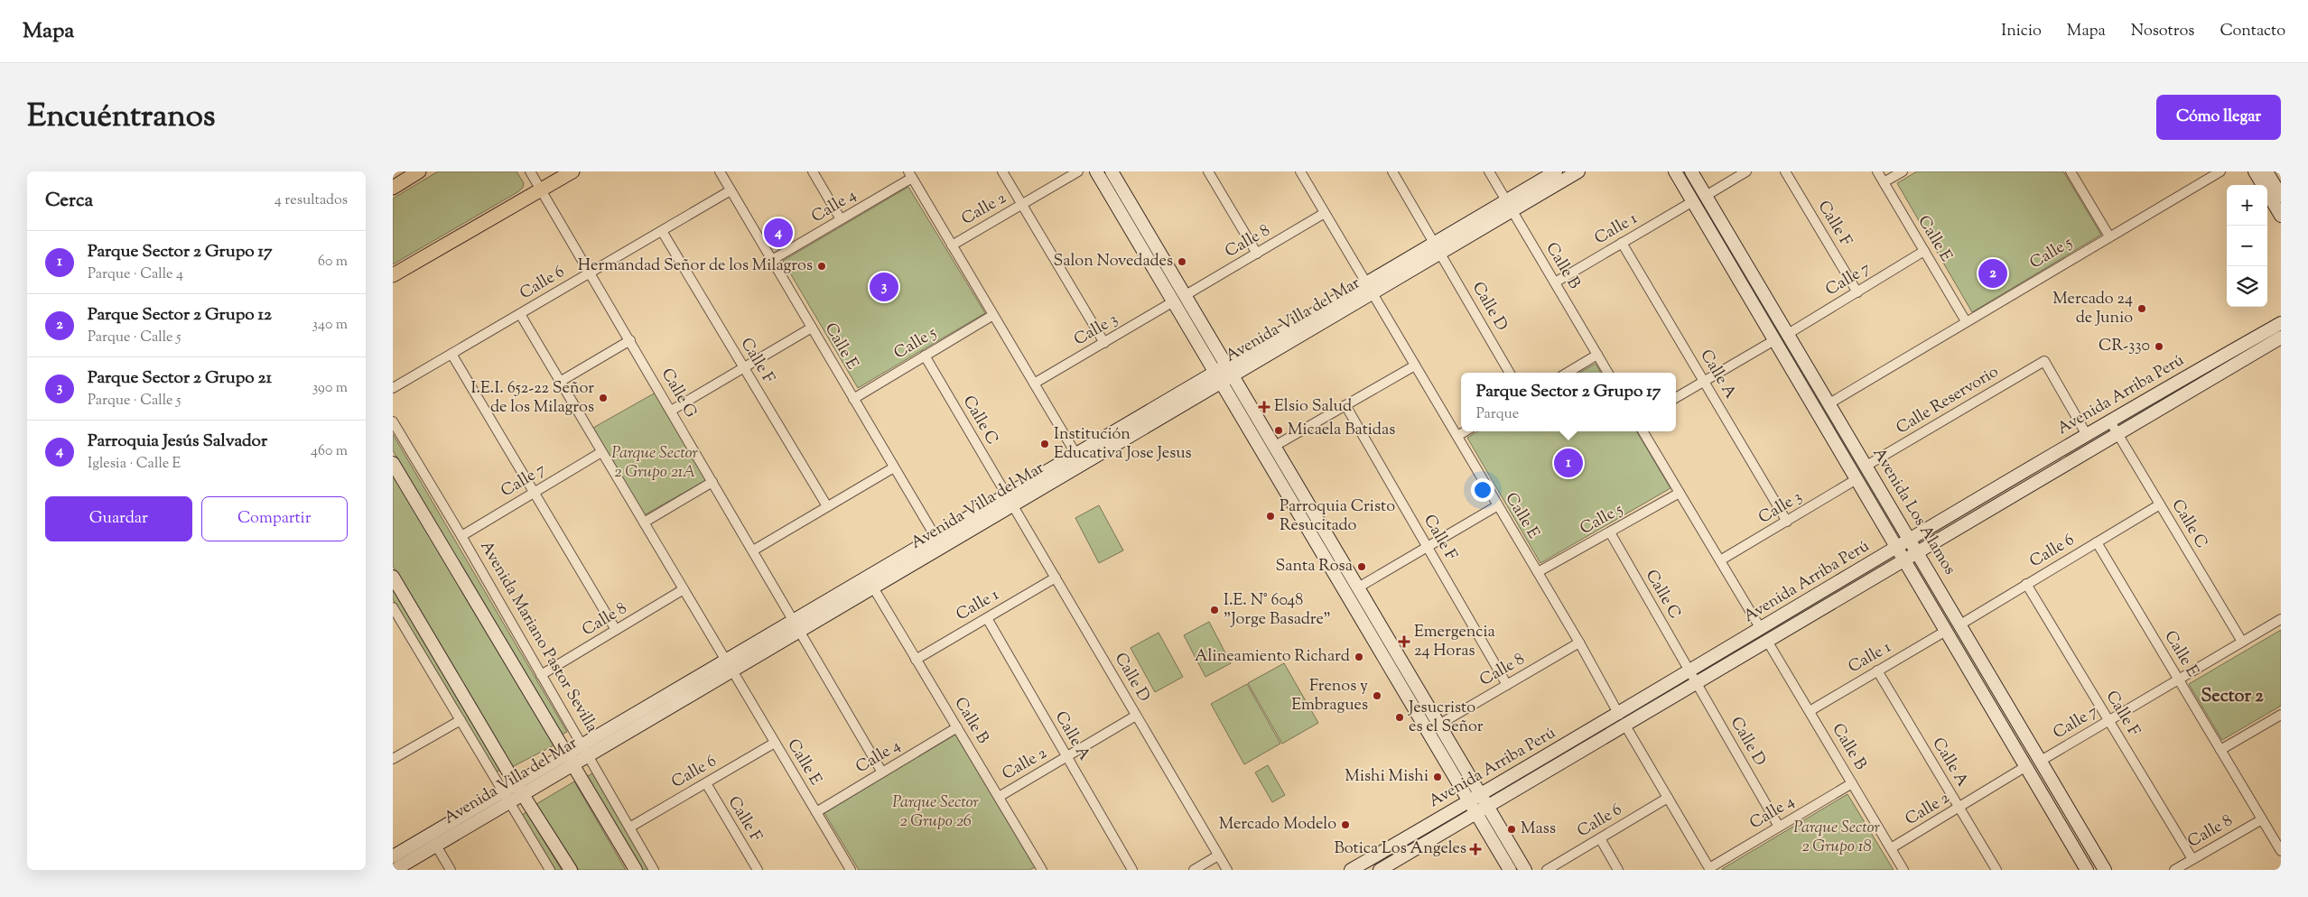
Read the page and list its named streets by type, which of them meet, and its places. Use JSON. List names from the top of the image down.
{
  "streets": {
    "street": [
      "Calle 4",
      "Calle 2",
      "Calle F",
      "Calle 1",
      "Calle E",
      "Calle 8",
      "Calle 5",
      "Calle B",
      "Calle 7",
      "Calle 6",
      "Calle D",
      "Avenida Villa del Mar",
      "Calle 3",
      "Calle A",
      "Calle G",
      "Avenida Arriba Perú",
      "Calle Reservorio",
      "Calle C",
      "Avenida Los Alamos",
      "Avenida Mariano Pastor Sevilla"
    ]
  },
  "crossings": [
    ["Calle 4", "Calle E"],
    ["Calle 4", "Calle B"],
    ["Calle 4", "Calle D"],
    ["Calle 2", "Calle B"],
    ["Calle 2", "Calle D"],
    ["Calle 2", "Calle A"],
    ["Calle 2", "Avenida Los Alamos"],
    ["Calle F", "Calle 8"],
    ["Calle F", "Calle 7"],
    ["Calle F", "Calle 6"],
    ["Calle 1", "Calle B"],
    ["Calle 1", "Calle D"],
    ["Calle 1", "Calle A"],
    ["Calle 1", "Avenida Los Alamos"],
    ["Calle E", "Calle 8"],
    ["Calle E", "Calle 5"],
    ["Calle E", "Calle 7"],
    ["Calle E", "Calle 6"],
    ["Calle E", "Avenida Villa del Mar"],
    ["Calle E", "Avenida Arriba Perú"],
    ["Calle 8", "Avenida Mariano Pastor Sevilla"],
    ["Calle 5", "Calle C"],
    ["Calle 5", "Avenida Los Alamos"],
    ["Calle B", "Avenida Villa del Mar"],
    ["Calle B", "Avenida Arriba Perú"],
    ["Calle 7", "Calle C"],
    ["Calle 7", "Avenida Los Alamos"],
    ["Calle 7", "Avenida Mariano Pastor Sevilla"],
    ["Calle 6", "Calle G"],
    ["Calle 6", "Calle C"],
    ["Calle 6", "Avenida Los Alamos"],
    ["Calle 6", "Avenida Mariano Pastor Sevilla"],
    ["Calle D", "Avenida Villa del Mar"],
    ["Calle D", "Avenida Arriba Perú"],
    ["Calle D", "Calle C"],
    ["Avenida Villa del Mar", "Calle G"],
    ["Avenida Villa del Mar", "Calle C"],
    ["Avenida Villa del Mar", "Avenida Mariano Pastor Sevilla"],
    ["Calle 3", "Calle A"],
    ["Calle 3", "Avenida Los Alamos"],
    ["Avenida Arriba Perú", "Calle Reservorio"],
    ["Avenida Arriba Perú", "Calle C"],
    ["Avenida Arriba Perú", "Avenida Los Alamos"],
    ["Calle Reservorio", "Avenida Los Alamos"]
  ],
  "districts": ["Sector 2"],
  "parks": ["Parque Sector 2 Grupo 21A", "Parque Sector 2 Grupo 26", "Parque Sector 2 Grupo 18"],
  "places": {
    "other": [
      "Salon Novedades",
      "Hermandad Señor de los Milagros",
      "Mercado 24 de Junio",
      "CR-330",
      "I.E.I. 652-22 Señor de los Milagros",
      "Micaela Batidas",
      "Institución Educativa Jose Jesus",
      "Parroquia Cristo Resucitado",
      "Santa Rosa",
      "I.E. N° 6048 \"Jorge Basadre\"",
      "Alineamiento Richard",
      "Frenos y Embragues",
      "Jesucristo es el Señor",
      "Mishi Mishi",
      "Mercado Modelo",
      "Mass"
    ],
    "health": ["Elsio Salud", "Emergencia 24 Horas", "Botica Los Angeles"]
  },
  "page": {
    "header": "Mapa",
    "nav": [
      "Inicio",
      "Mapa",
      "Nosotros",
      "Contacto"
    ],
    "title": "Encuéntranos",
    "buttons": [
      "Cómo llegar",
      ["Guardar", "Compartir"]
    ],
    "heading": ["Cerca", "4 resultados"],
    "map_buttons": ["+", "−"],
    "pins": [
      "4",
      "2",
      "3",
      "1"
    ],
    "list": [
      {
        "mark": "1",
        "name": "Parque Sector 2 Grupo 17",
        "note": "Parque · Calle 4",
        "value": "60 m"
      },
      {
        "mark": "2",
        "name": "Parque Sector 2 Grupo 12",
        "note": "Parque · Calle 5",
        "value": "340 m"
      },
      {
        "mark": "3",
        "name": "Parque Sector 2 Grupo 21",
        "note": "Parque · Calle 5",
        "value": "390 m"
      },
      {
        "mark": "4",
        "name": "Parroquia Jesús Salvador",
        "note": "Iglesia · Calle E",
        "value": "460 m"
      }
    ],
    "popup": ["Parque Sector 2 Grupo 17", "Parque"]
  }
}
